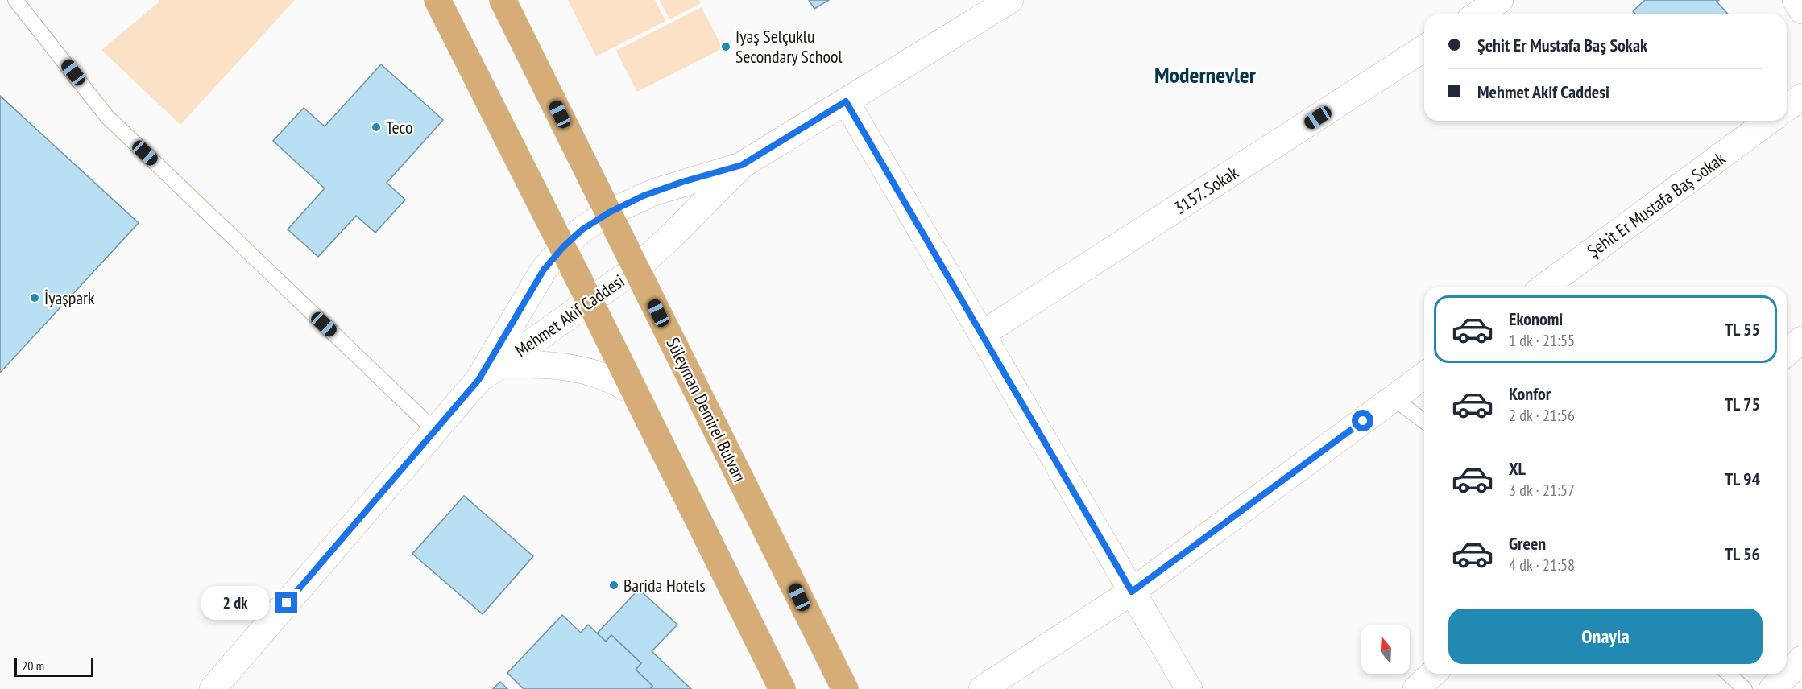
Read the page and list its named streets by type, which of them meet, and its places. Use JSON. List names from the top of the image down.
{
  "streets": {
    "main road": ["Süleyman Demirel Bulvarı"],
    "street": ["3157. Sokak", "Şehit Er Mustafa Baş Sokak", "Mehmet Akif Caddesi"]
  },
  "crossings": [
    ["Mehmet Akif Caddesi", "Süleyman Demirel Bulvarı"]
  ],
  "districts": ["Modernevler"],
  "places": [
    "Iyaş Selçuklu Secondary School",
    "Teco",
    "İyaşpark",
    "Barida Hotels"
  ],
  "scale_bar": "20 m",
  "north": "top",
  "page": {
    "banner": ["Şehit Er Mustafa Baş Sokak", "Mehmet Akif Caddesi"],
    "list": [
      {
        "name": "Ekonomi",
        "note": "1 dk · 21:55",
        "value": "TL 55"
      },
      {
        "name": "Konfor",
        "note": "2 dk · 21:56",
        "value": "TL 75"
      },
      {
        "name": "XL",
        "note": "3 dk · 21:57",
        "value": "TL 94"
      },
      {
        "name": "Green",
        "note": "4 dk · 21:58",
        "value": "TL 56"
      }
    ],
    "bubble": "2 dk",
    "buttons": "Onayla",
    "scale": "20 m"
  }
}
